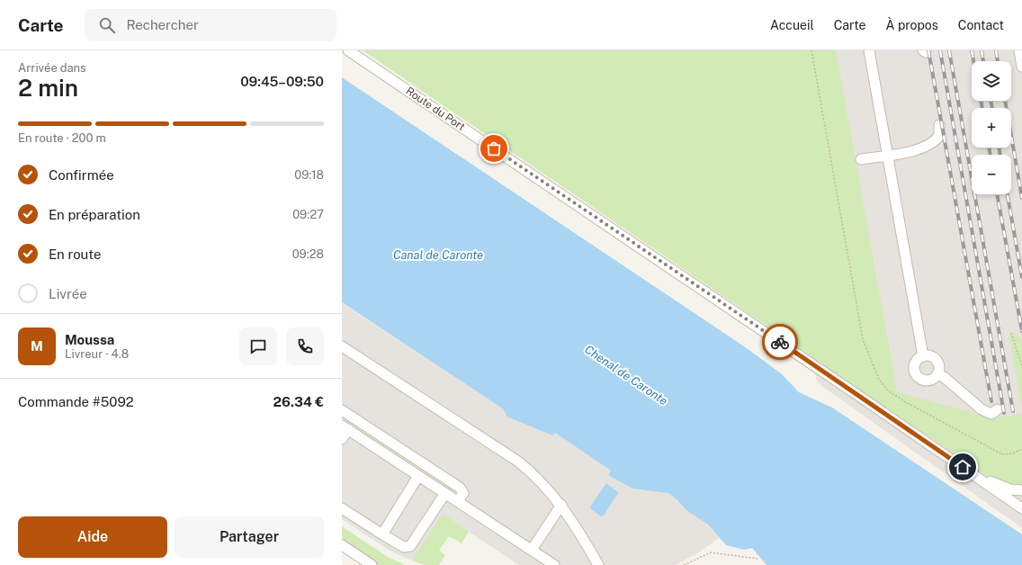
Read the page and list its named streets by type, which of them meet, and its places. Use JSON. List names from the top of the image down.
{
  "streets": {
    "street": ["Route du Port"]
  },
  "water": ["Canal de Caronte", "Chenal de Caronte"],
  "page": {
    "header": "Carte",
    "search": "Rechercher",
    "nav": [
      "Accueil",
      "Carte",
      "À propos",
      "Contact"
    ],
    "heading": ["2 min", "Arrivée dans", "09:45–09:50"],
    "panel": [
      "Moussa",
      "Livreur · 4.8",
      "Commande #5092",
      "26.34 €"
    ],
    "map_buttons": ["+", "−"],
    "bar": "En route · 200 m",
    "list": [
      ["Confirmée", "09:18"],
      ["En préparation", "09:27"],
      ["En route", "09:28"],
      "Livrée"
    ],
    "round": "M",
    "buttons": ["Aide", "Partager"]
  }
}
